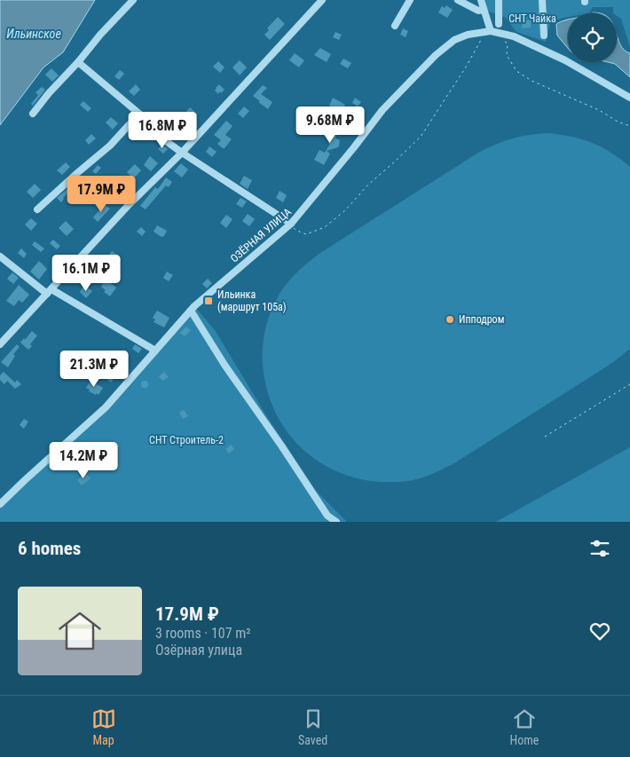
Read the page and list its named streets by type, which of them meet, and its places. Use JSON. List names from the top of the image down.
{
  "streets": {
    "street": ["ОЗЁРНАЯ УЛИЦА"]
  },
  "water": ["Ильинское"],
  "parks": ["СНТ Чайка", "СНТ Строитель-2"],
  "places": {
    "transit": ["Ильинка (маршрут 105а)"],
    "other": ["Ипподром"]
  },
  "page": {
    "price": [
      "9.68M ₽",
      "16.8M ₽",
      "17.9M ₽",
      "16.1M ₽",
      "21.3M ₽",
      "14.2M ₽"
    ],
    "heading": "6 homes",
    "list": [
      {
        "name": "17.9M ₽",
        "note": "3 rooms · 107 m² · Озёрная улица"
      }
    ],
    "tabs": ["Map", "Saved", "Home"]
  }
}
